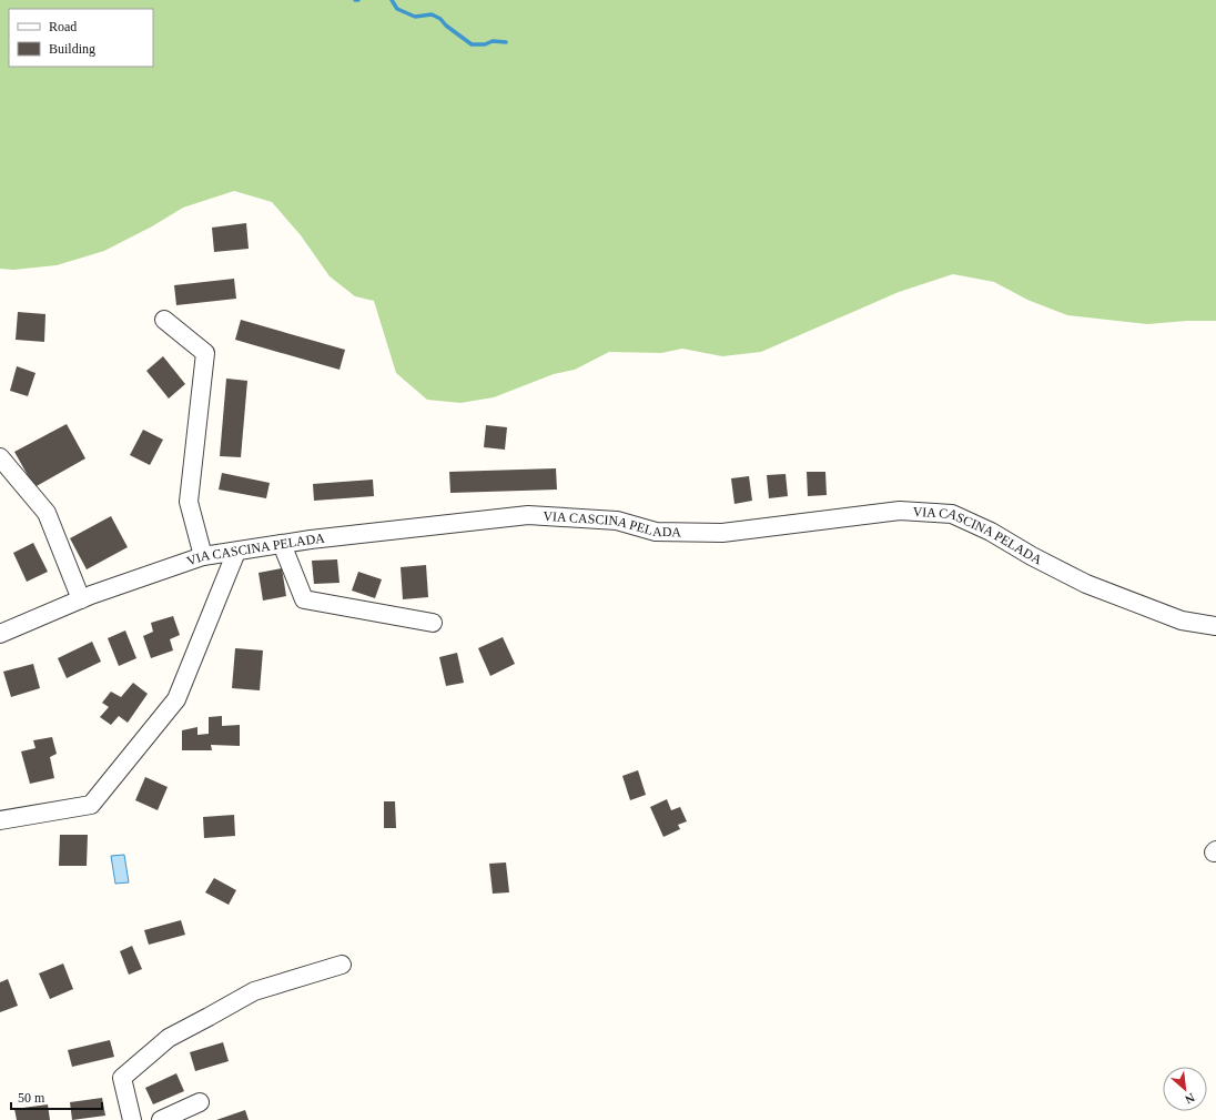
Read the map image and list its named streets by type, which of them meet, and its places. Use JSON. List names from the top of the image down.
{
  "streets": {
    "street": ["VIA CASCINA PELADA"]
  },
  "legend": ["Road", "Building"],
  "scale_bar": "50 m",
  "north": "bottom right"
}
